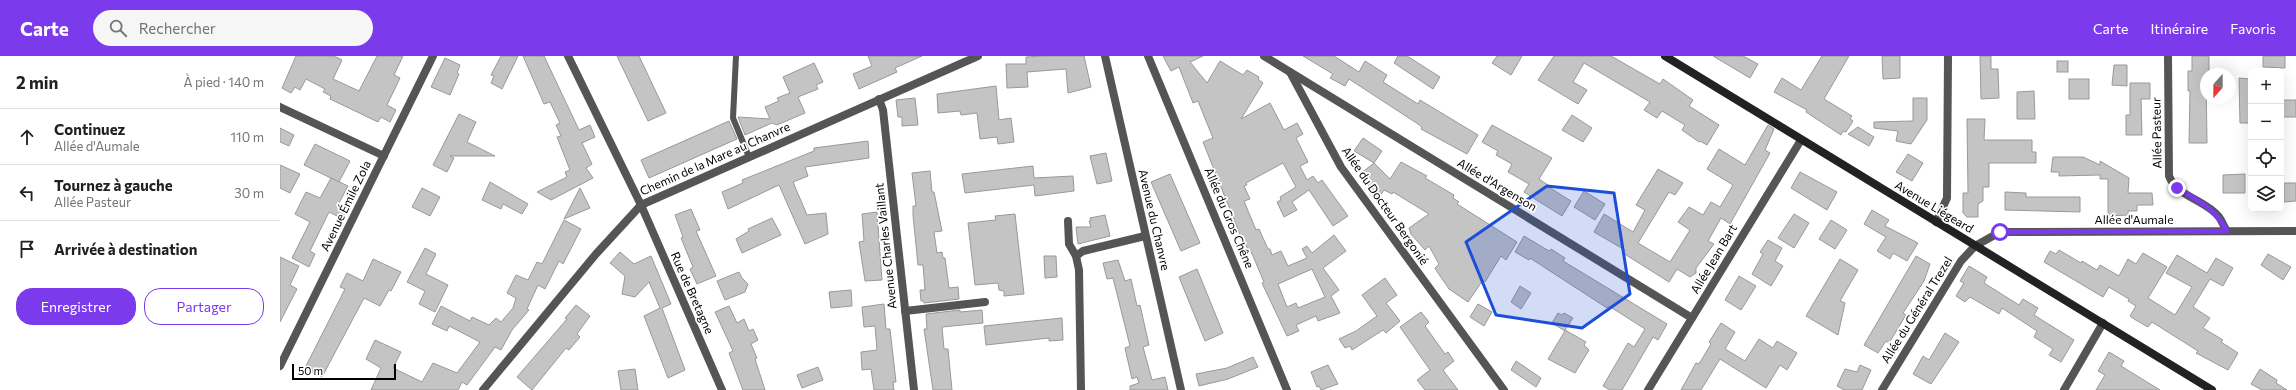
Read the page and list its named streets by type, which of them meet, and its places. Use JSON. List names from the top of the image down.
{
  "streets": {
    "street": [
      "Allée Pasteur",
      "Chemin de la Mare au Chanvre",
      "Allée d'Argenson",
      "Avenue Émile Zola",
      "Allée du Docteur Bergonié",
      "Avenue Liégeard",
      "Allée du Gros Chêne",
      "Avenue du Chanvre",
      "Allée d'Aumale",
      "Avenue Charles Vaillant",
      "Allée Jean Bart",
      "Rue de Bretagne",
      "Allée du Général Trezel"
    ]
  },
  "crossings": [
    ["Allée Pasteur", "Allée d'Aumale"],
    ["Chemin de la Mare au Chanvre", "Avenue Charles Vaillant"],
    ["Chemin de la Mare au Chanvre", "Rue de Bretagne"],
    ["Allée d'Argenson", "Allée du Docteur Bergonié"],
    ["Allée d'Argenson", "Allée Jean Bart"],
    ["Avenue Liégeard", "Allée d'Aumale"],
    ["Avenue Liégeard", "Allée Jean Bart"],
    ["Avenue Liégeard", "Allée du Général Trezel"],
    ["Allée d'Aumale", "Allée du Général Trezel"]
  ],
  "scale_bar": "50 m",
  "north": "bottom",
  "page": {
    "header": "Carte",
    "search": "Rechercher",
    "nav": ["Carte", "Itinéraire", "Favoris"],
    "heading": ["2 min", "À pied · 140 m"],
    "map_buttons": ["+", "−"],
    "list": [
      ["Continuez", "Allée d'Aumale", "110 m"],
      ["Tournez à gauche", "Allée Pasteur", "30 m"],
      "Arrivée à destination"
    ],
    "buttons": ["Enregistrer", "Partager"],
    "scale": "50 m"
  }
}
